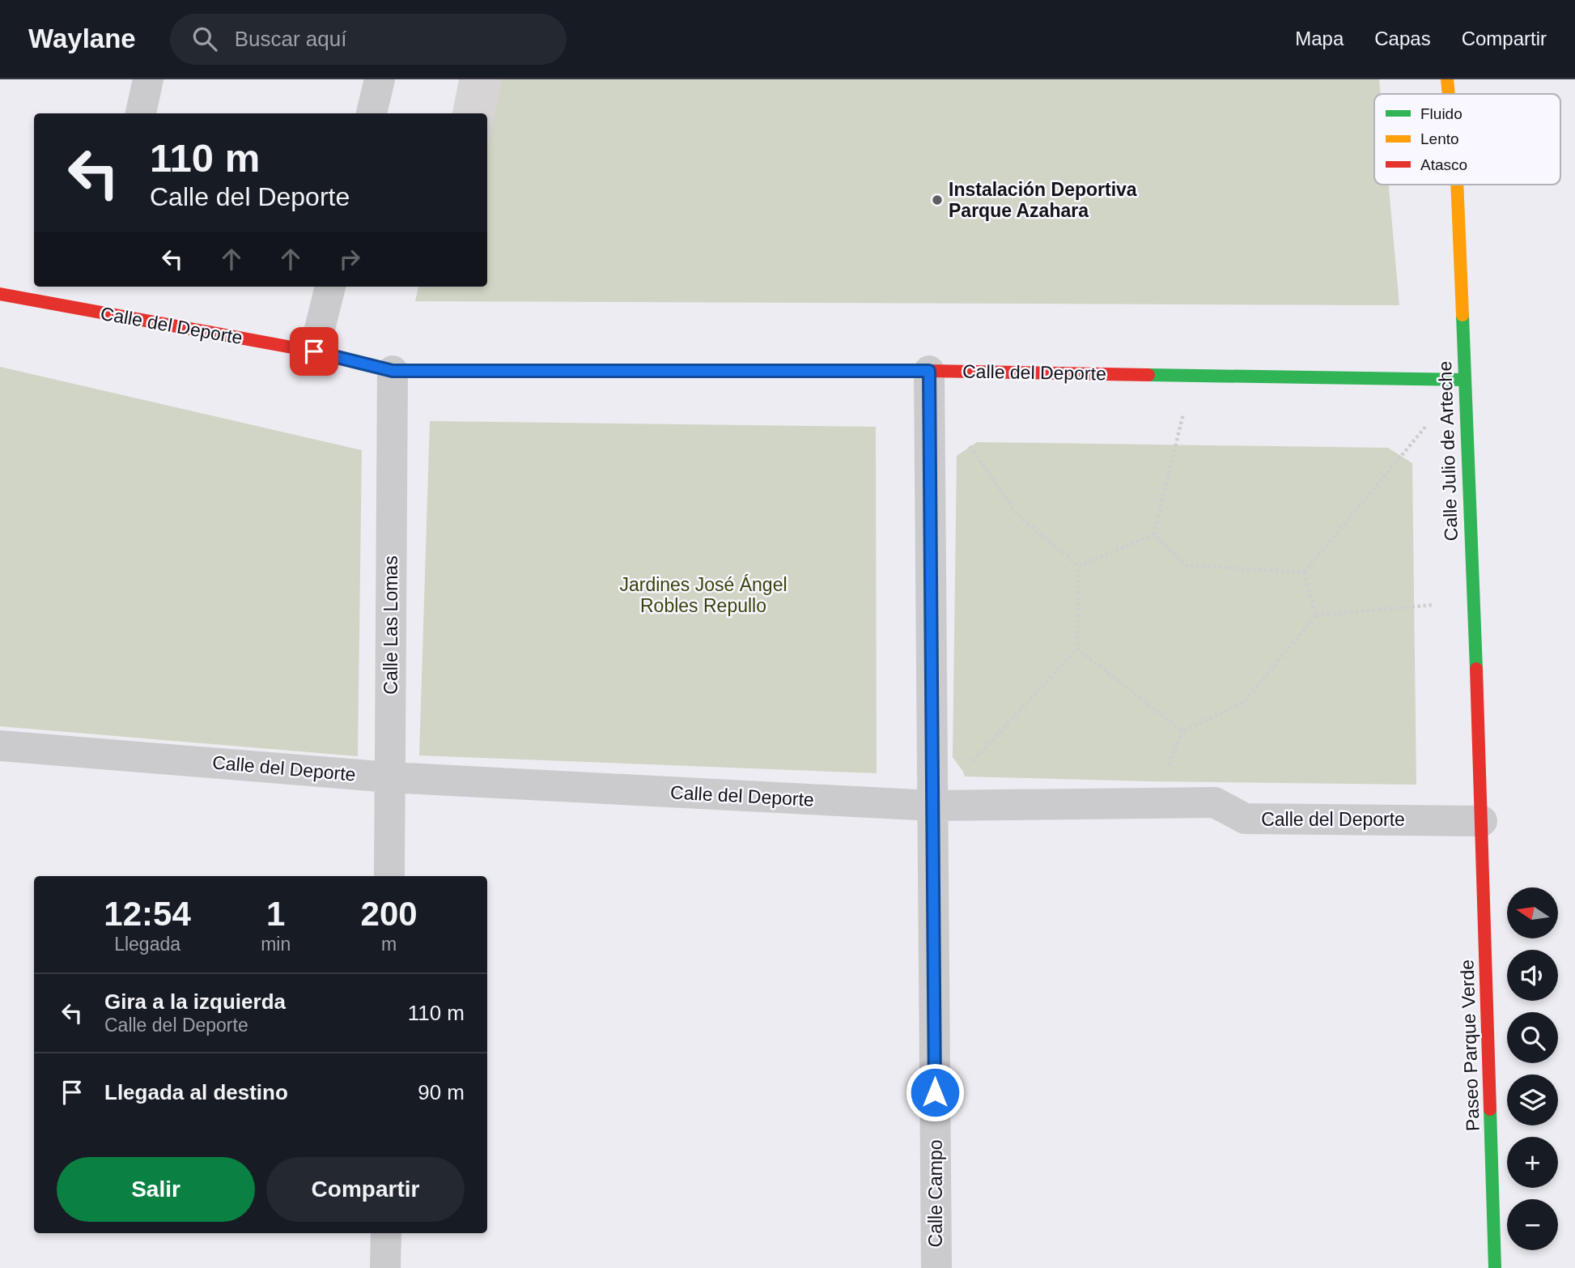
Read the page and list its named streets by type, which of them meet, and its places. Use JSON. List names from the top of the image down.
{
  "streets": {
    "street": [
      "Calle del Deporte",
      "Calle Julio de Arteche",
      "Calle Las Lomas",
      "Paseo Parque Verde",
      "Calle Campo"
    ]
  },
  "crossings": [
    ["Calle del Deporte", "Calle Julio de Arteche"],
    ["Calle del Deporte", "Calle Las Lomas"],
    ["Calle del Deporte", "Paseo Parque Verde"],
    ["Calle del Deporte", "Calle Campo"],
    ["Calle Julio de Arteche", "Paseo Parque Verde"]
  ],
  "parks": ["Jardines José Ángel Robles Repullo"],
  "places": ["Instalación Deportiva Parque Azahara"],
  "legend": ["Fluido", "Lento", "Atasco"],
  "north": "left",
  "page": {
    "header": "Waylane",
    "search": "Buscar aquí",
    "nav": ["Mapa", "Capas", "Compartir"],
    "turn": ["110 m", "Calle del Deporte"],
    "eta": [
      "12:54",
      "Llegada",
      "1",
      "min",
      "200",
      "m"
    ],
    "map_buttons": ["+", "−"],
    "list": [
      {
        "name": "Gira a la izquierda",
        "note": "Calle del Deporte",
        "value": "110 m"
      },
      {
        "name": "Llegada al destino",
        "value": "90 m"
      }
    ],
    "buttons": ["Salir", "Compartir"]
  }
}
